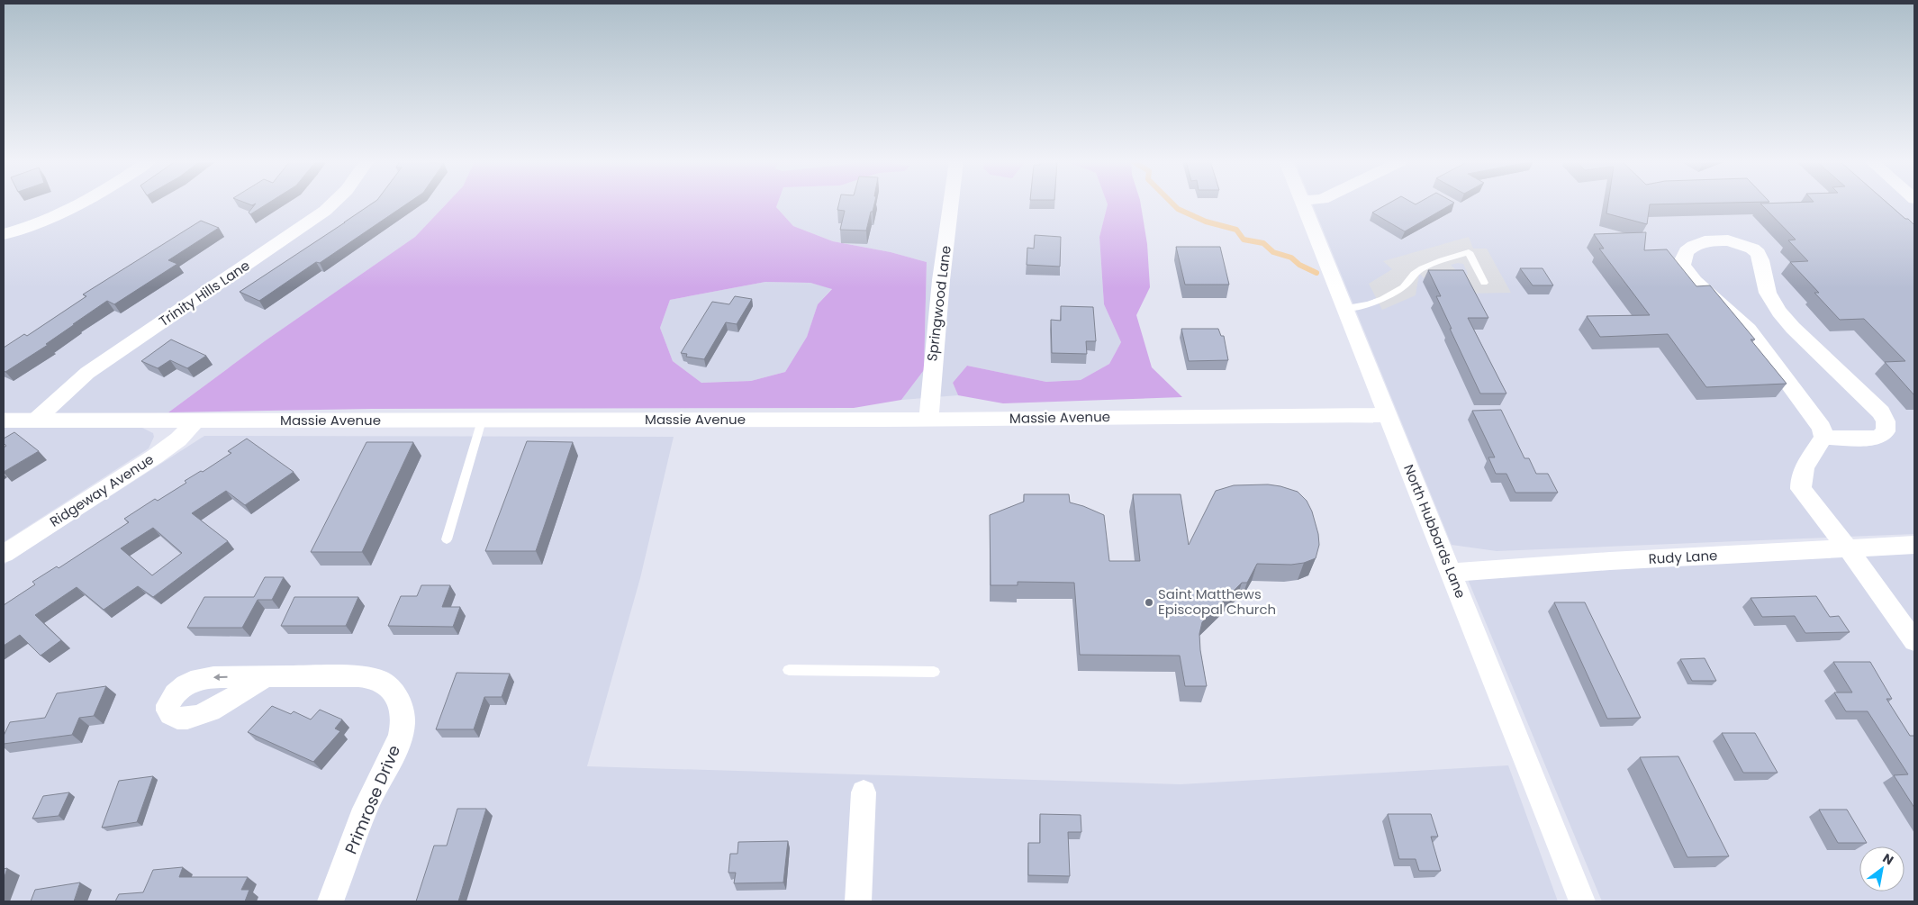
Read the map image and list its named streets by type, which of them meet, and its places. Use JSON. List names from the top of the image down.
{
  "streets": {
    "street": [
      "Trinity Hills Lane",
      "Springwood Lane",
      "Massie Avenue",
      "Ridgeway Avenue",
      "North Hubbards Lane",
      "Rudy Lane",
      "Primrose Drive"
    ]
  },
  "crossings": [
    ["Trinity Hills Lane", "Massie Avenue"],
    ["Springwood Lane", "Massie Avenue"],
    ["Massie Avenue", "Ridgeway Avenue"],
    ["Massie Avenue", "North Hubbards Lane"],
    ["North Hubbards Lane", "Rudy Lane"]
  ],
  "places": ["Saint Matthews Episcopal Church"],
  "north": "top right"
}
